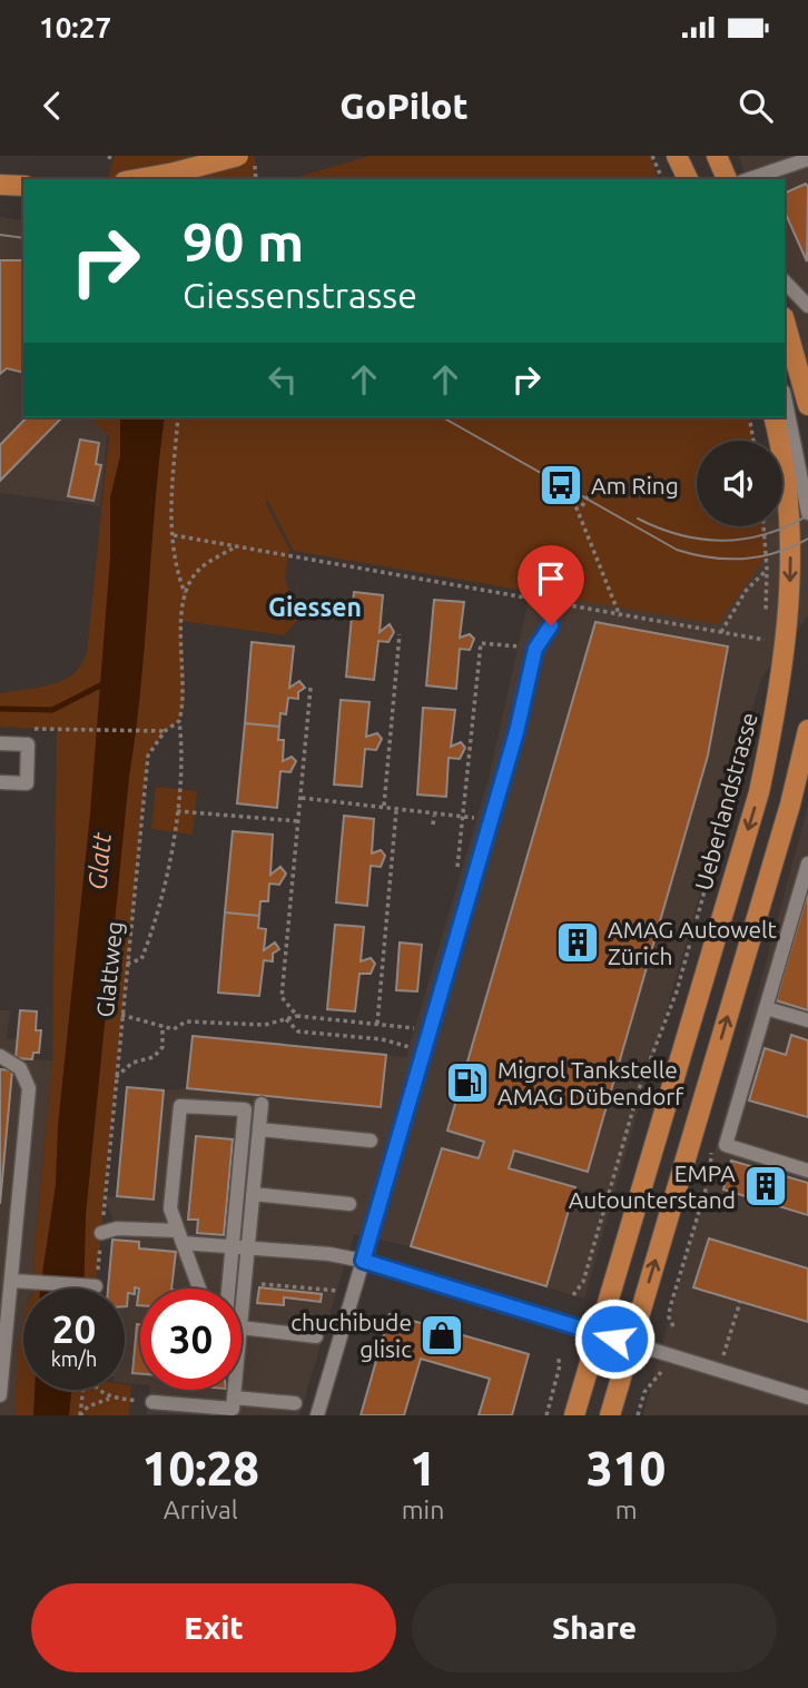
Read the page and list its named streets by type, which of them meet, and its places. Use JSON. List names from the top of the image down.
{
  "streets": {
    "main road": ["Ueberlandstrasse"],
    "path": ["Glattweg"]
  },
  "districts": ["Giessen"],
  "water": ["Glatt"],
  "places": {
    "bus stop": ["Am Ring"],
    "building": ["AMAG Autowelt Zürich", "EMPA Autounterstand"],
    "fuel station": ["Migrol Tankstelle AMAG Dübendorf"],
    "shop": ["chuchibude glisic"]
  },
  "page": {
    "status": "10:27",
    "header": "GoPilot",
    "turn": ["90 m", "Giessenstrasse"],
    "speed": "20 km/h",
    "limit": "30",
    "eta": [
      "10:28",
      "Arrival",
      "1",
      "min",
      "310",
      "m"
    ],
    "buttons": ["Exit", "Share"]
  }
}
